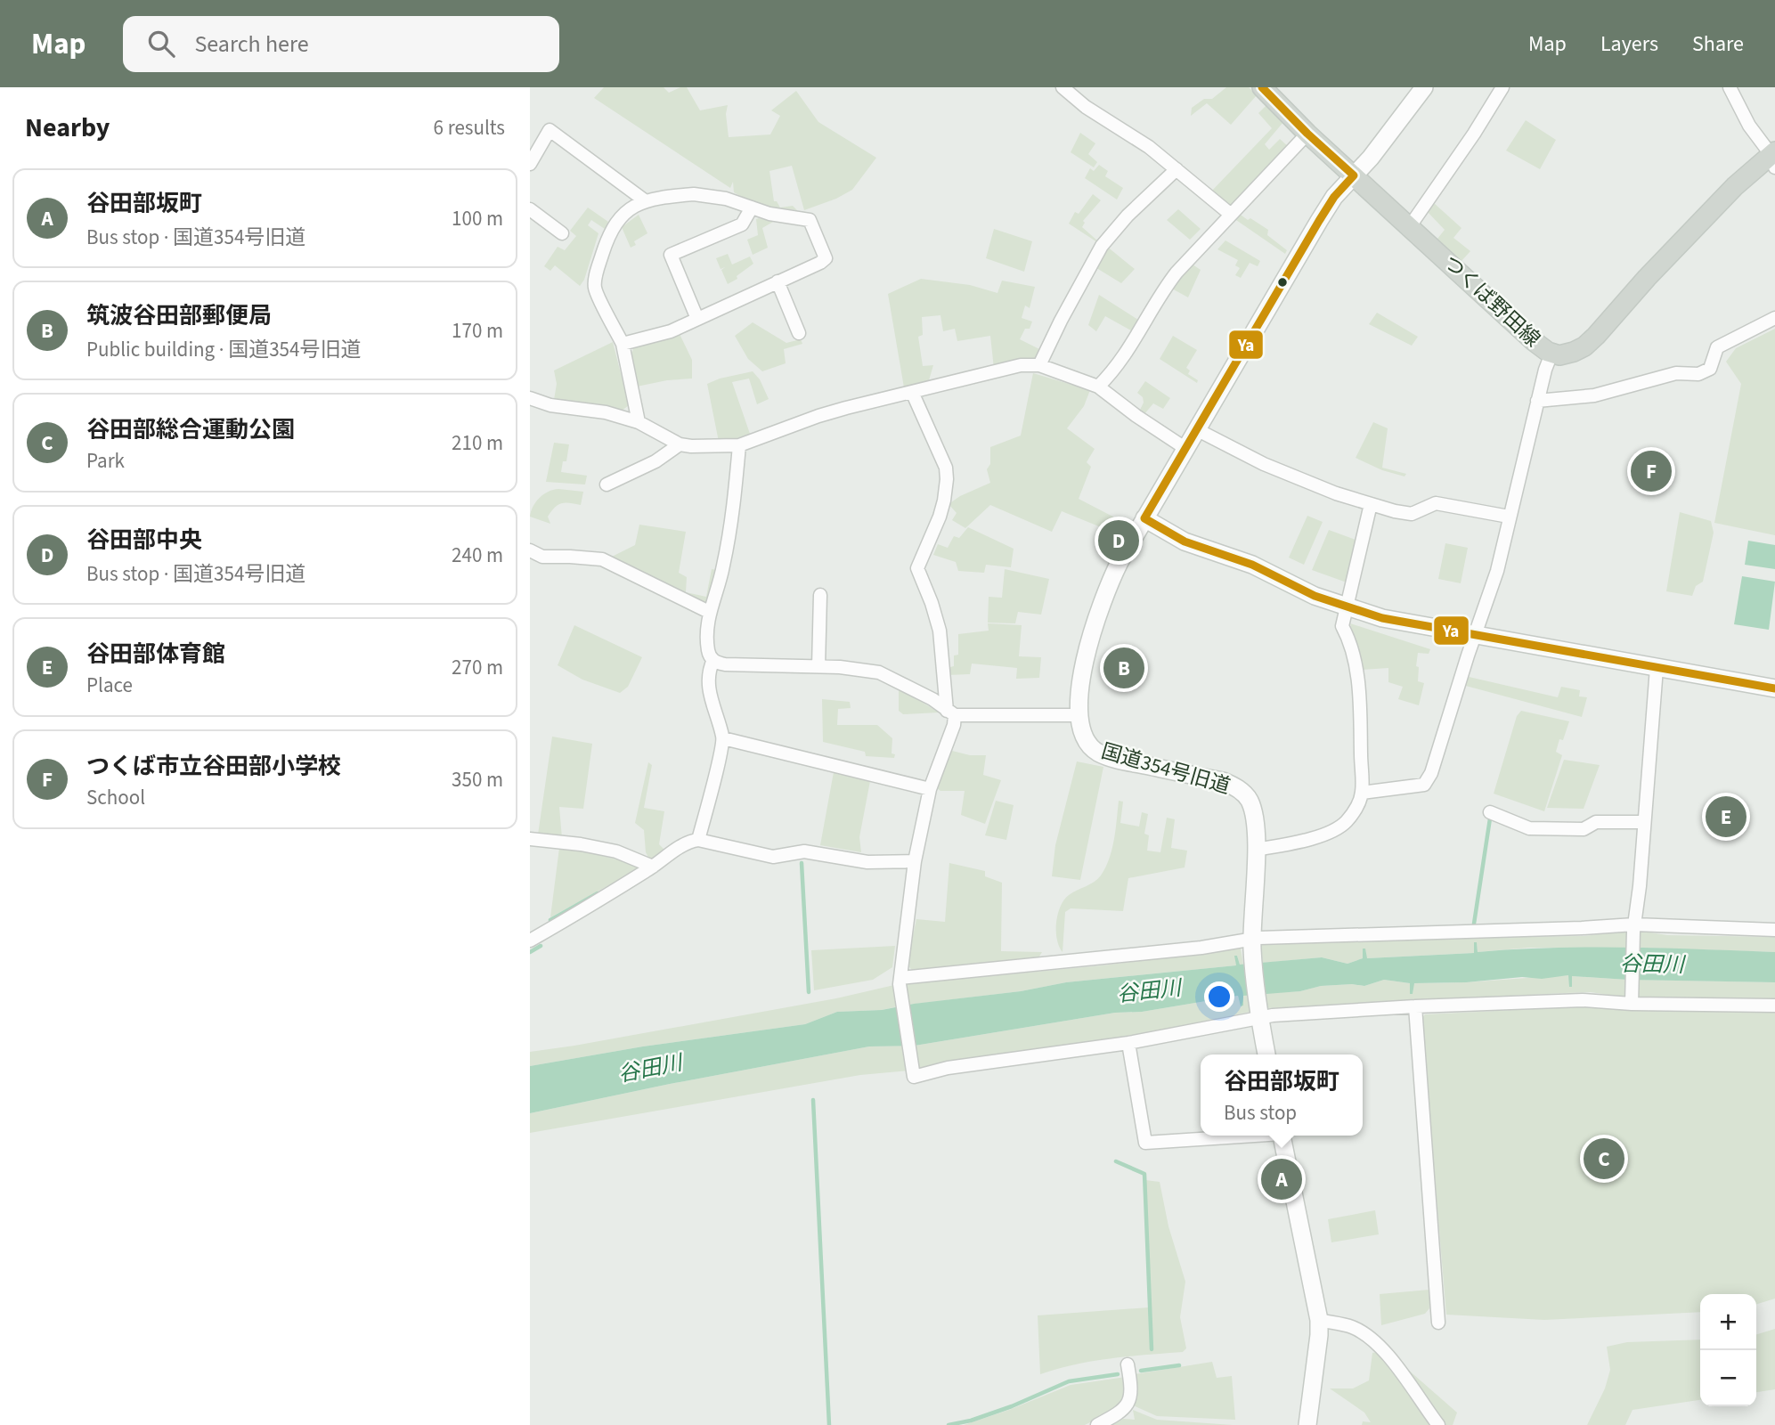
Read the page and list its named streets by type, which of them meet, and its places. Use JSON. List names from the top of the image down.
{
  "streets": {
    "main road": ["つくば野田線"],
    "street": ["国道354号旧道"]
  },
  "crossings": [
    ["つくば野田線", "国道354号旧道"]
  ],
  "water": ["谷田川"],
  "lines": ["transit line Ya"],
  "page": {
    "header": "Map",
    "search": "Search here",
    "nav": ["Map", "Layers", "Share"],
    "heading": ["Nearby", "6 results"],
    "list": [
      {
        "mark": "A",
        "name": "谷田部坂町",
        "note": "Bus stop · 国道354号旧道",
        "value": "100 m"
      },
      {
        "mark": "B",
        "name": "筑波谷田部郵便局",
        "note": "Public building · 国道354号旧道",
        "value": "170 m"
      },
      {
        "mark": "C",
        "name": "谷田部総合運動公園",
        "note": "Park",
        "value": "210 m"
      },
      {
        "mark": "D",
        "name": "谷田部中央",
        "note": "Bus stop · 国道354号旧道",
        "value": "240 m"
      },
      {
        "mark": "E",
        "name": "谷田部体育館",
        "note": "Place",
        "value": "270 m"
      },
      {
        "mark": "F",
        "name": "つくば市立谷田部小学校",
        "note": "School",
        "value": "350 m"
      }
    ],
    "pins": [
      "F",
      "D",
      "B",
      "E",
      "C",
      "A"
    ],
    "popup": ["谷田部坂町", "Bus stop"],
    "map_buttons": ["+", "−"]
  }
}
